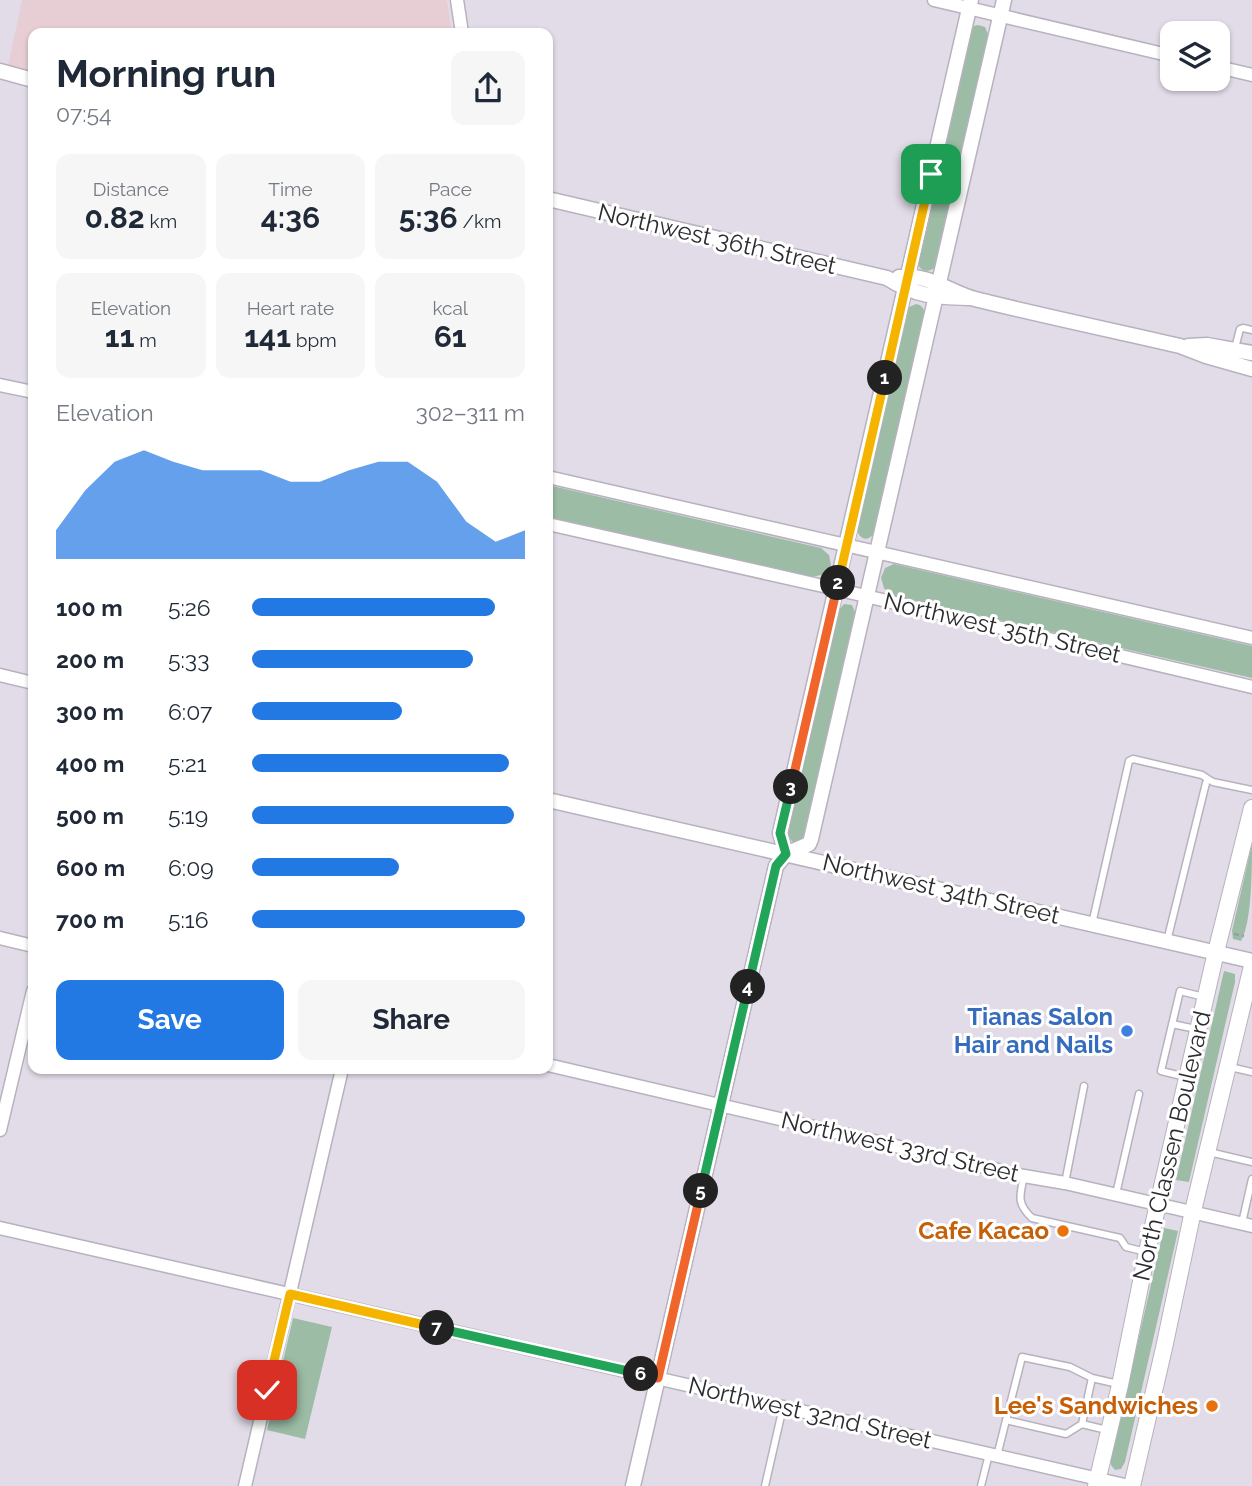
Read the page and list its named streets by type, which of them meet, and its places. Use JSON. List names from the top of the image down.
{
  "streets": {
    "main road": ["North Classen Boulevard"],
    "street": [
      "Northwest 36th Street",
      "Northwest 35th Street",
      "Northwest 34th Street",
      "Northwest 33rd Street",
      "Northwest 32nd Street"
    ]
  },
  "crossings": [
    ["Northwest 34th Street", "North Classen Boulevard"],
    ["North Classen Boulevard", "Northwest 33rd Street"],
    ["North Classen Boulevard", "Northwest 32nd Street"]
  ],
  "places": ["Tianas Salon Hair and Nails", "Cafe Kacao", "Lee's Sandwiches"],
  "page": {
    "heading": ["Morning run", "07:54"],
    "stats": [
      ["Distance", "0.82 km"],
      ["Time", "4:36"],
      ["Pace", "5:36 /km"],
      ["Elevation", "11 m"],
      ["Heart rate", "141 bpm"],
      ["kcal", "61"]
    ],
    "pins": [
      "1",
      "2",
      "3",
      "4",
      "5",
      "7",
      "6"
    ],
    "chart": ["Elevation", "302–311 m"],
    "list": [
      {
        "name": "100 m",
        "note": "5:26"
      },
      {
        "name": "200 m",
        "note": "5:33"
      },
      {
        "name": "300 m",
        "note": "6:07"
      },
      {
        "name": "400 m",
        "note": "5:21"
      },
      {
        "name": "500 m",
        "note": "5:19"
      },
      {
        "name": "600 m",
        "note": "6:09"
      },
      {
        "name": "700 m",
        "note": "5:16"
      }
    ],
    "buttons": ["Save", "Share"]
  }
}
